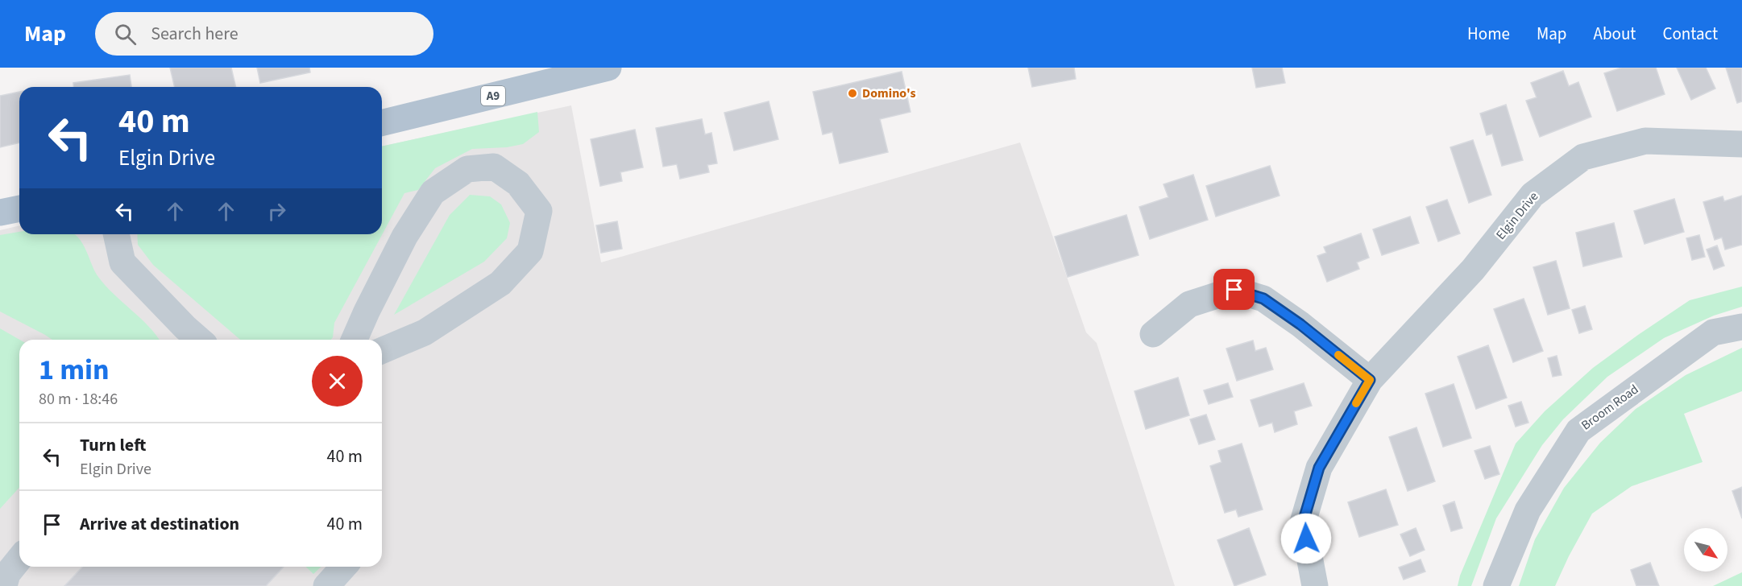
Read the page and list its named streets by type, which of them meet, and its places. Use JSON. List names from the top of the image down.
{
  "streets": {
    "main road": ["A9"],
    "street": ["Elgin Drive", "Broom Road"]
  },
  "places": ["Domino's"],
  "north": "bottom right",
  "page": {
    "header": "Map",
    "search": "Search here",
    "nav": [
      "Home",
      "Map",
      "About",
      "Contact"
    ],
    "turn": ["40 m", "Elgin Drive"],
    "heading": ["1 min", "80 m · 18:46"],
    "list": [
      {
        "name": "Turn left",
        "note": "Elgin Drive",
        "value": "40 m"
      },
      {
        "name": "Arrive at destination",
        "value": "40 m"
      }
    ]
  }
}
